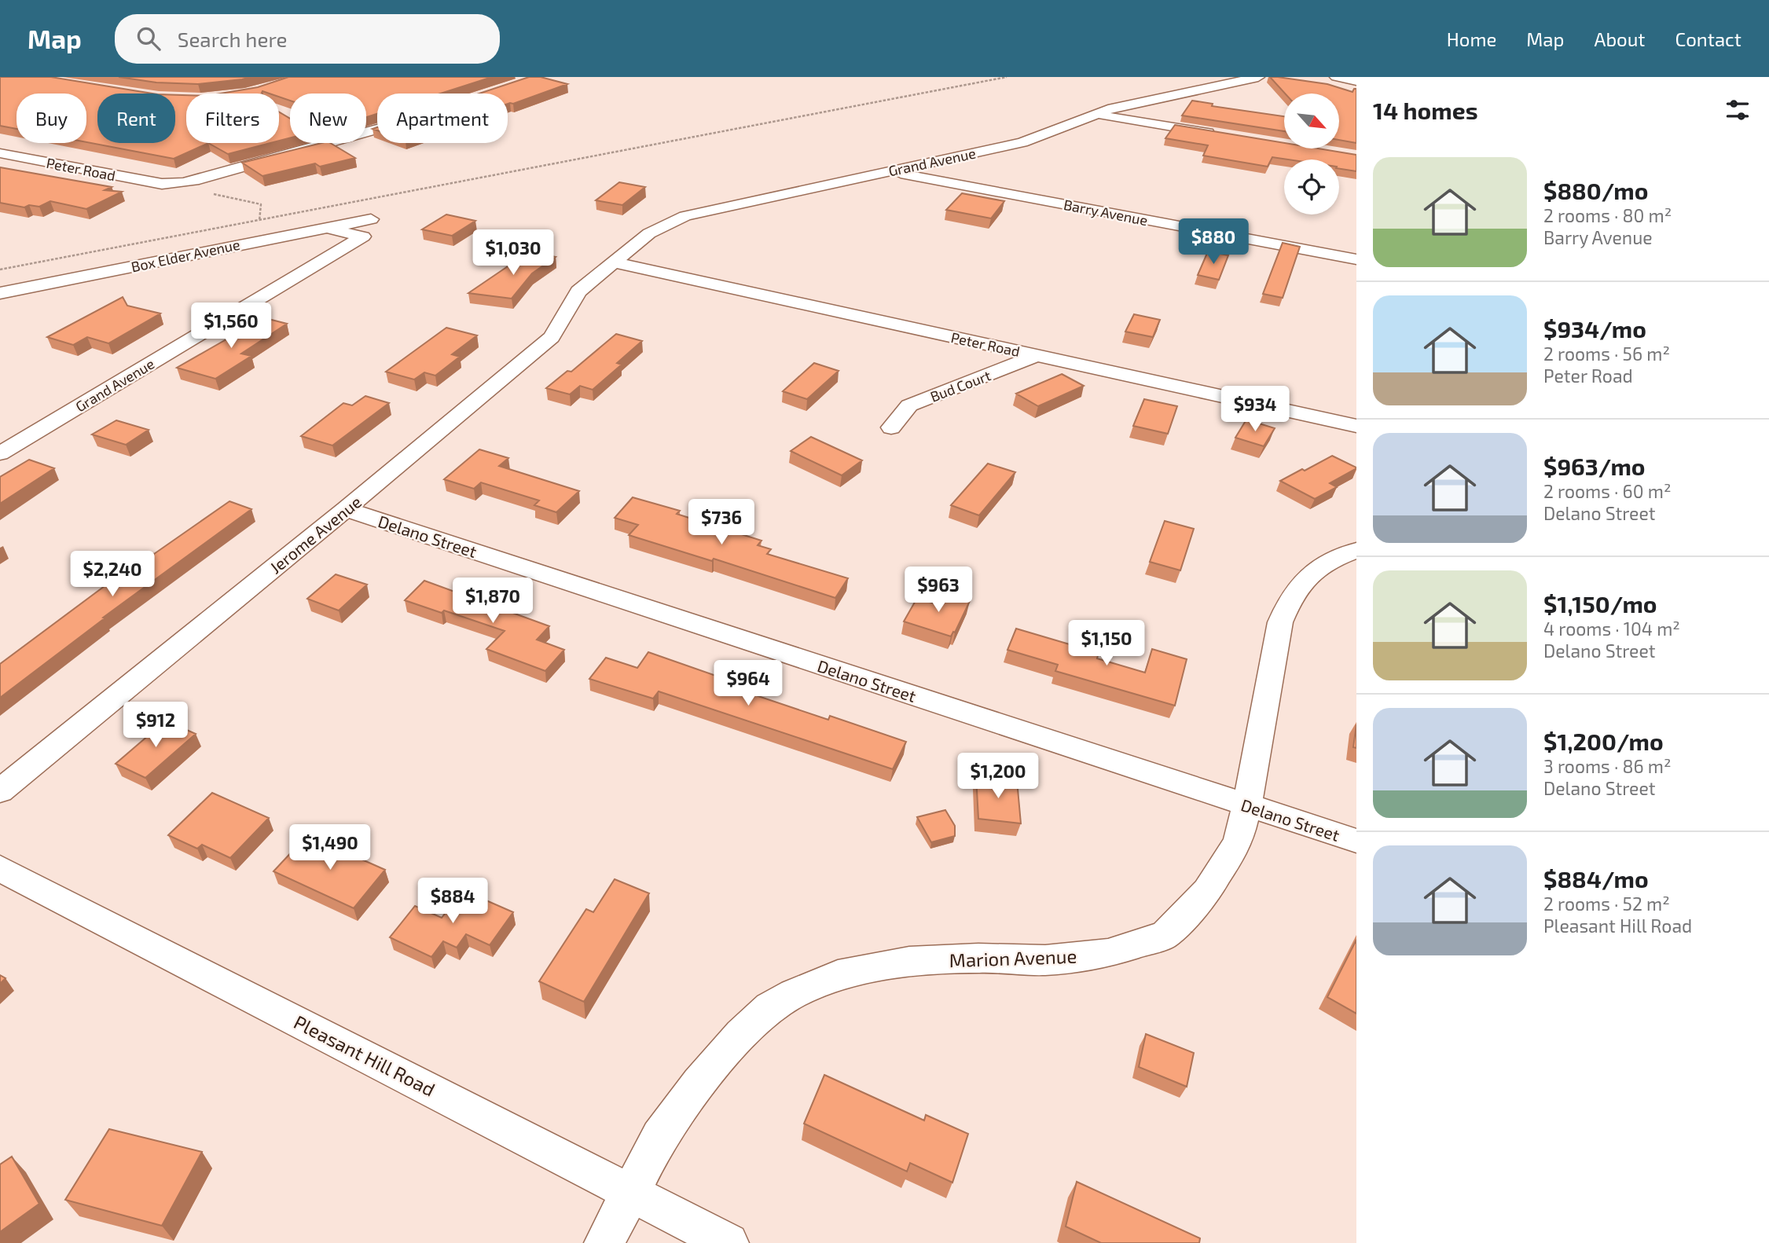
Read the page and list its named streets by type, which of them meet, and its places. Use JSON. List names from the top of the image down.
{
  "streets": {
    "street": [
      "Grand Avenue",
      "Peter Road",
      "Barry Avenue",
      "Box Elder Avenue",
      "Bud Court",
      "Jerome Avenue",
      "Delano Street",
      "Marion Avenue",
      "Pleasant Hill Road"
    ]
  },
  "crossings": [
    ["Grand Avenue", "Peter Road"],
    ["Grand Avenue", "Barry Avenue"],
    ["Grand Avenue", "Box Elder Avenue"],
    ["Grand Avenue", "Jerome Avenue"],
    ["Peter Road", "Bud Court"],
    ["Peter Road", "Jerome Avenue"],
    ["Jerome Avenue", "Delano Street"],
    ["Delano Street", "Marion Avenue"],
    ["Marion Avenue", "Pleasant Hill Road"]
  ],
  "north": "bottom right",
  "page": {
    "header": "Map",
    "search": "Search here",
    "nav": [
      "Home",
      "Map",
      "About",
      "Contact"
    ],
    "heading": "14 homes",
    "chip": [
      "Buy",
      "Rent",
      "Filters",
      "New",
      "Apartment"
    ],
    "list": [
      {
        "name": "$880/mo",
        "note": "2 rooms · 80 m² · Barry Avenue"
      },
      {
        "name": "$934/mo",
        "note": "2 rooms · 56 m² · Peter Road"
      },
      {
        "name": "$963/mo",
        "note": "2 rooms · 60 m² · Delano Street"
      },
      {
        "name": "$1,150/mo",
        "note": "4 rooms · 104 m² · Delano Street"
      },
      {
        "name": "$1,200/mo",
        "note": "3 rooms · 86 m² · Delano Street"
      },
      {
        "name": "$884/mo",
        "note": "2 rooms · 52 m² · Pleasant Hill Road"
      }
    ],
    "price": [
      "$880",
      "$1,030",
      "$1,560",
      "$934",
      "$736",
      "$2,240",
      "$963",
      "$1,870",
      "$1,150",
      "$964",
      "$912",
      "$1,200",
      "$1,490",
      "$884"
    ]
  }
}
